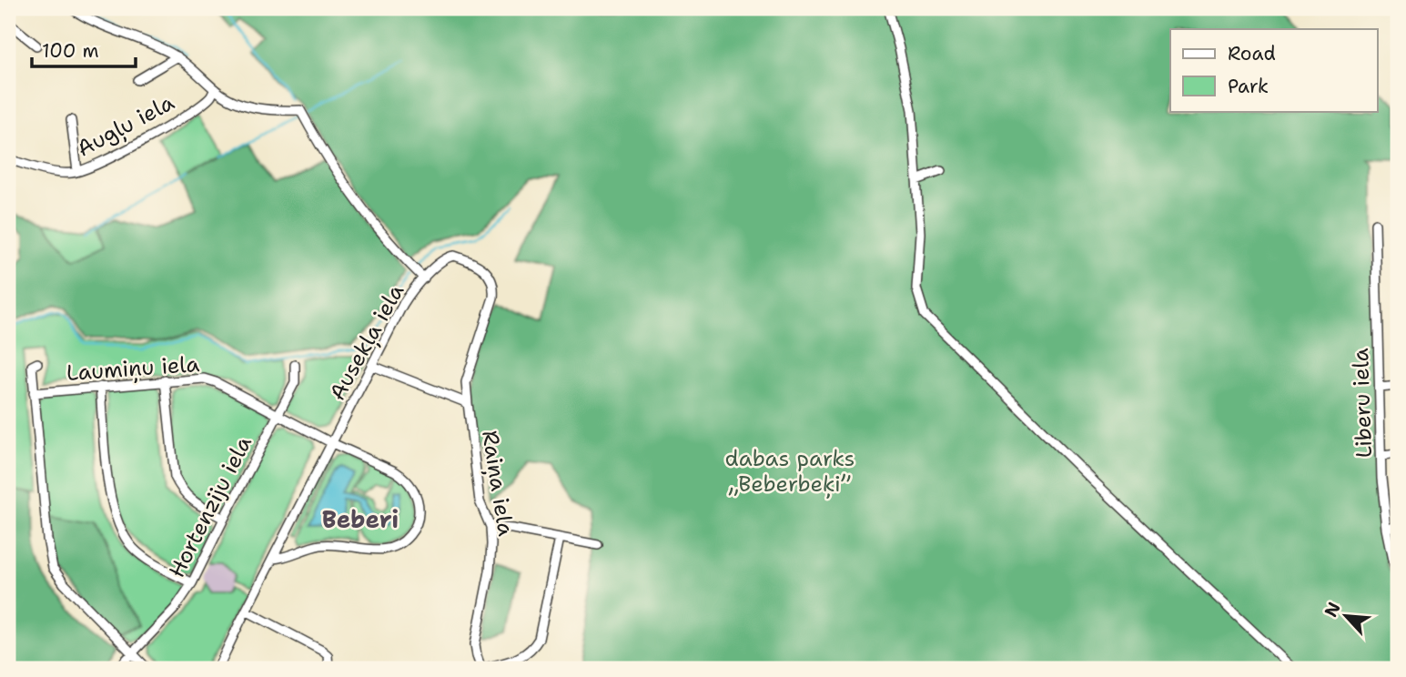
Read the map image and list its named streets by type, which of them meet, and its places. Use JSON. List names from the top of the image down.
{
  "streets": {
    "street": [
      "Augļu iela",
      "Ausekļa iela",
      "Laumiņu iela",
      "Liberu iela",
      "Raiņa iela",
      "Hortenziju iela"
    ]
  },
  "crossings": [
    ["Ausekļa iela", "Laumiņu iela"],
    ["Ausekļa iela", "Raiņa iela"],
    ["Laumiņu iela", "Hortenziju iela"]
  ],
  "districts": ["Beberi"],
  "parks": ["dabas parks „Beberbeķi”"],
  "legend": ["Road", "Park"],
  "scale_bar": "100 m",
  "north": "top left"
}
